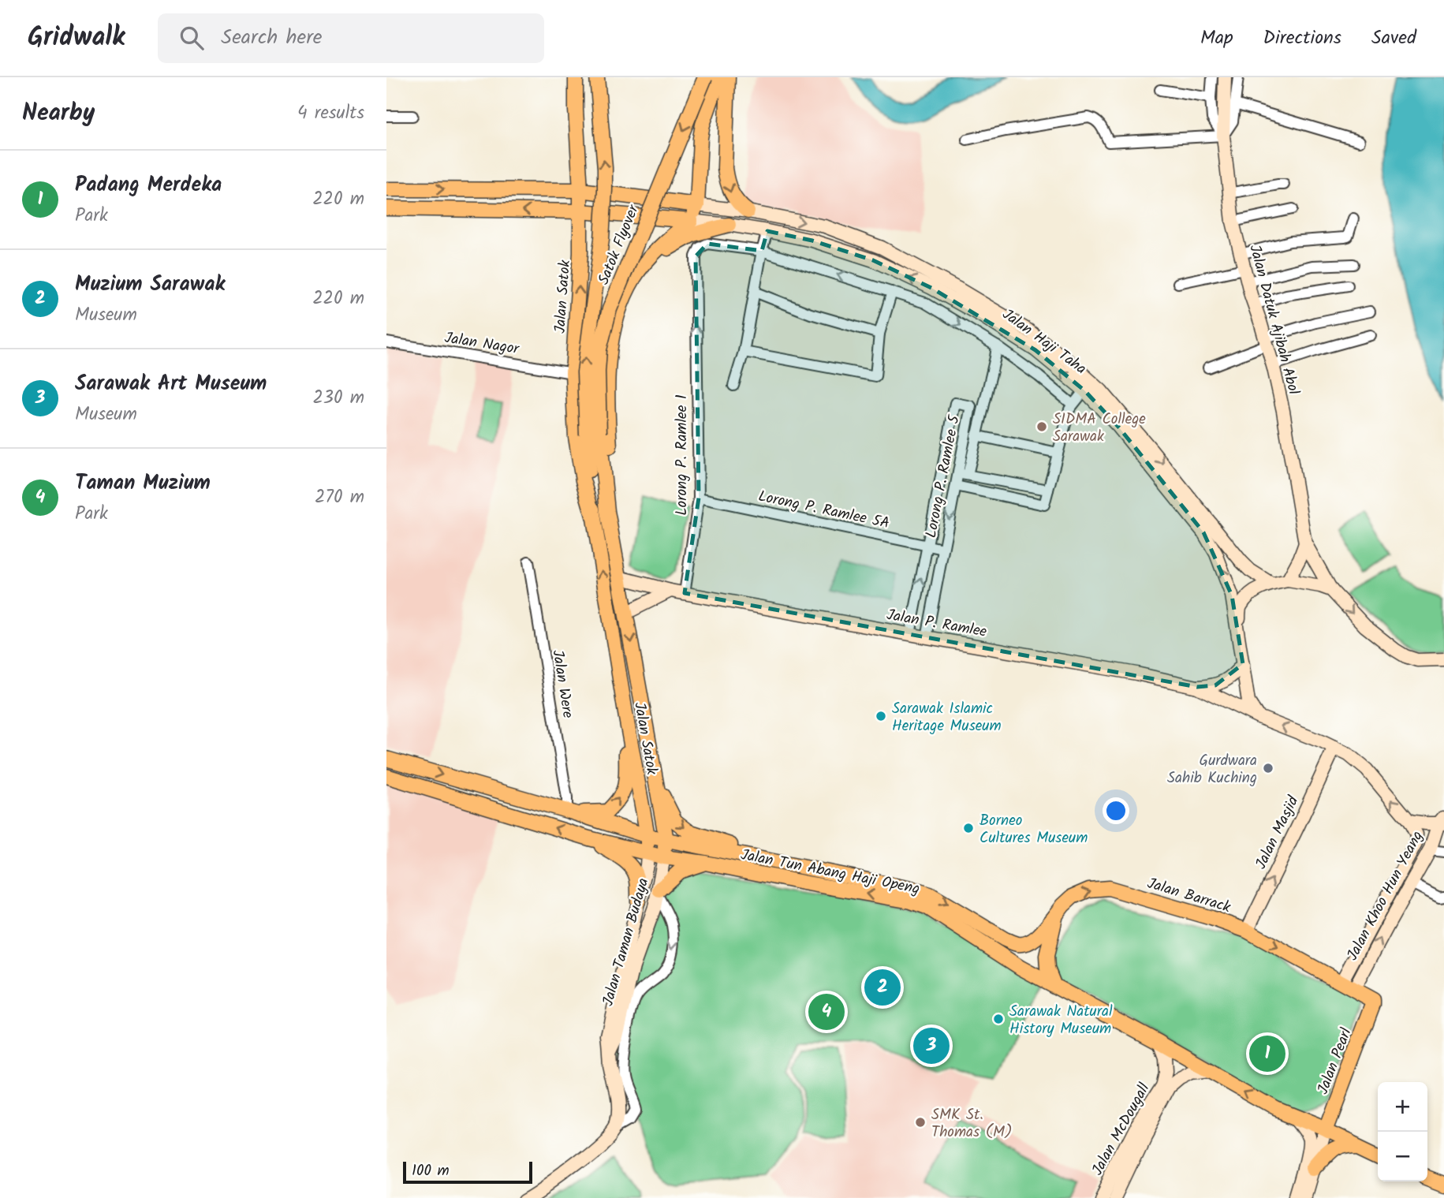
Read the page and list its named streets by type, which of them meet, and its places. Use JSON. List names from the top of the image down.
{
  "streets": {
    "main road": [
      "Satok Flyover",
      "Jalan Satok",
      "Jalan Datuk Ajibah Abol",
      "Jalan Haji Taha",
      "Jalan P. Ramlee",
      "Jalan Masjid",
      "Jalan Tun Abang Haji Openg",
      "Jalan Barrack",
      "Jalan Khoo Hun Yeang",
      "Jalan Taman Budaya",
      "Jalan Pearl",
      "Jalan McDougall"
    ],
    "street": [
      "Jalan Nagor",
      "Lorong P. Ramlee 1",
      "Lorong P. Ramlee 5",
      "Lorong P. Ramlee 5A",
      "Jalan Were"
    ]
  },
  "crossings": [
    ["Satok Flyover", "Jalan Satok"],
    ["Jalan Satok", "Jalan Haji Taha"],
    ["Jalan Satok", "Jalan Nagor"],
    ["Jalan Satok", "Jalan P. Ramlee"],
    ["Jalan Satok", "Jalan Tun Abang Haji Openg"],
    ["Jalan Satok", "Jalan Taman Budaya"],
    ["Jalan Haji Taha", "Jalan P. Ramlee"],
    ["Lorong P. Ramlee 1", "Lorong P. Ramlee 5A"],
    ["Lorong P. Ramlee 1", "Jalan P. Ramlee"],
    ["Lorong P. Ramlee 5", "Lorong P. Ramlee 5A"],
    ["Lorong P. Ramlee 5", "Jalan P. Ramlee"],
    ["Jalan P. Ramlee", "Jalan Masjid"],
    ["Jalan P. Ramlee", "Jalan Khoo Hun Yeang"],
    ["Jalan Were", "Jalan Tun Abang Haji Openg"],
    ["Jalan Masjid", "Jalan Barrack"],
    ["Jalan Tun Abang Haji Openg", "Jalan Barrack"],
    ["Jalan Tun Abang Haji Openg", "Jalan Taman Budaya"],
    ["Jalan Tun Abang Haji Openg", "Jalan Pearl"],
    ["Jalan Tun Abang Haji Openg", "Jalan McDougall"],
    ["Jalan Barrack", "Jalan Khoo Hun Yeang"],
    ["Jalan Barrack", "Jalan Pearl"]
  ],
  "one_way": ["Jalan Masjid", "Jalan Barrack"],
  "places": [
    "SIDMA College Sarawak",
    "Sarawak Islamic Heritage Museum",
    "Gurdwara Sahib Kuching",
    "Borneo Cultures Museum",
    "Sarawak Natural History Museum",
    "SMK St. Thomas (M)"
  ],
  "scale_bar": "100 m",
  "page": {
    "header": "Gridwalk",
    "search": "Search here",
    "nav": ["Map", "Directions", "Saved"],
    "heading": ["Nearby", "4 results"],
    "list": [
      {
        "mark": "1",
        "name": "Padang Merdeka",
        "note": "Park",
        "value": "220 m"
      },
      {
        "mark": "2",
        "name": "Muzium Sarawak",
        "note": "Museum",
        "value": "220 m"
      },
      {
        "mark": "3",
        "name": "Sarawak Art Museum",
        "note": "Museum",
        "value": "230 m"
      },
      {
        "mark": "4",
        "name": "Taman Muzium",
        "note": "Park",
        "value": "270 m"
      }
    ],
    "pins": [
      "2",
      "4",
      "3",
      "1"
    ],
    "map_buttons": ["+", "−"],
    "scale": "100 m"
  }
}
